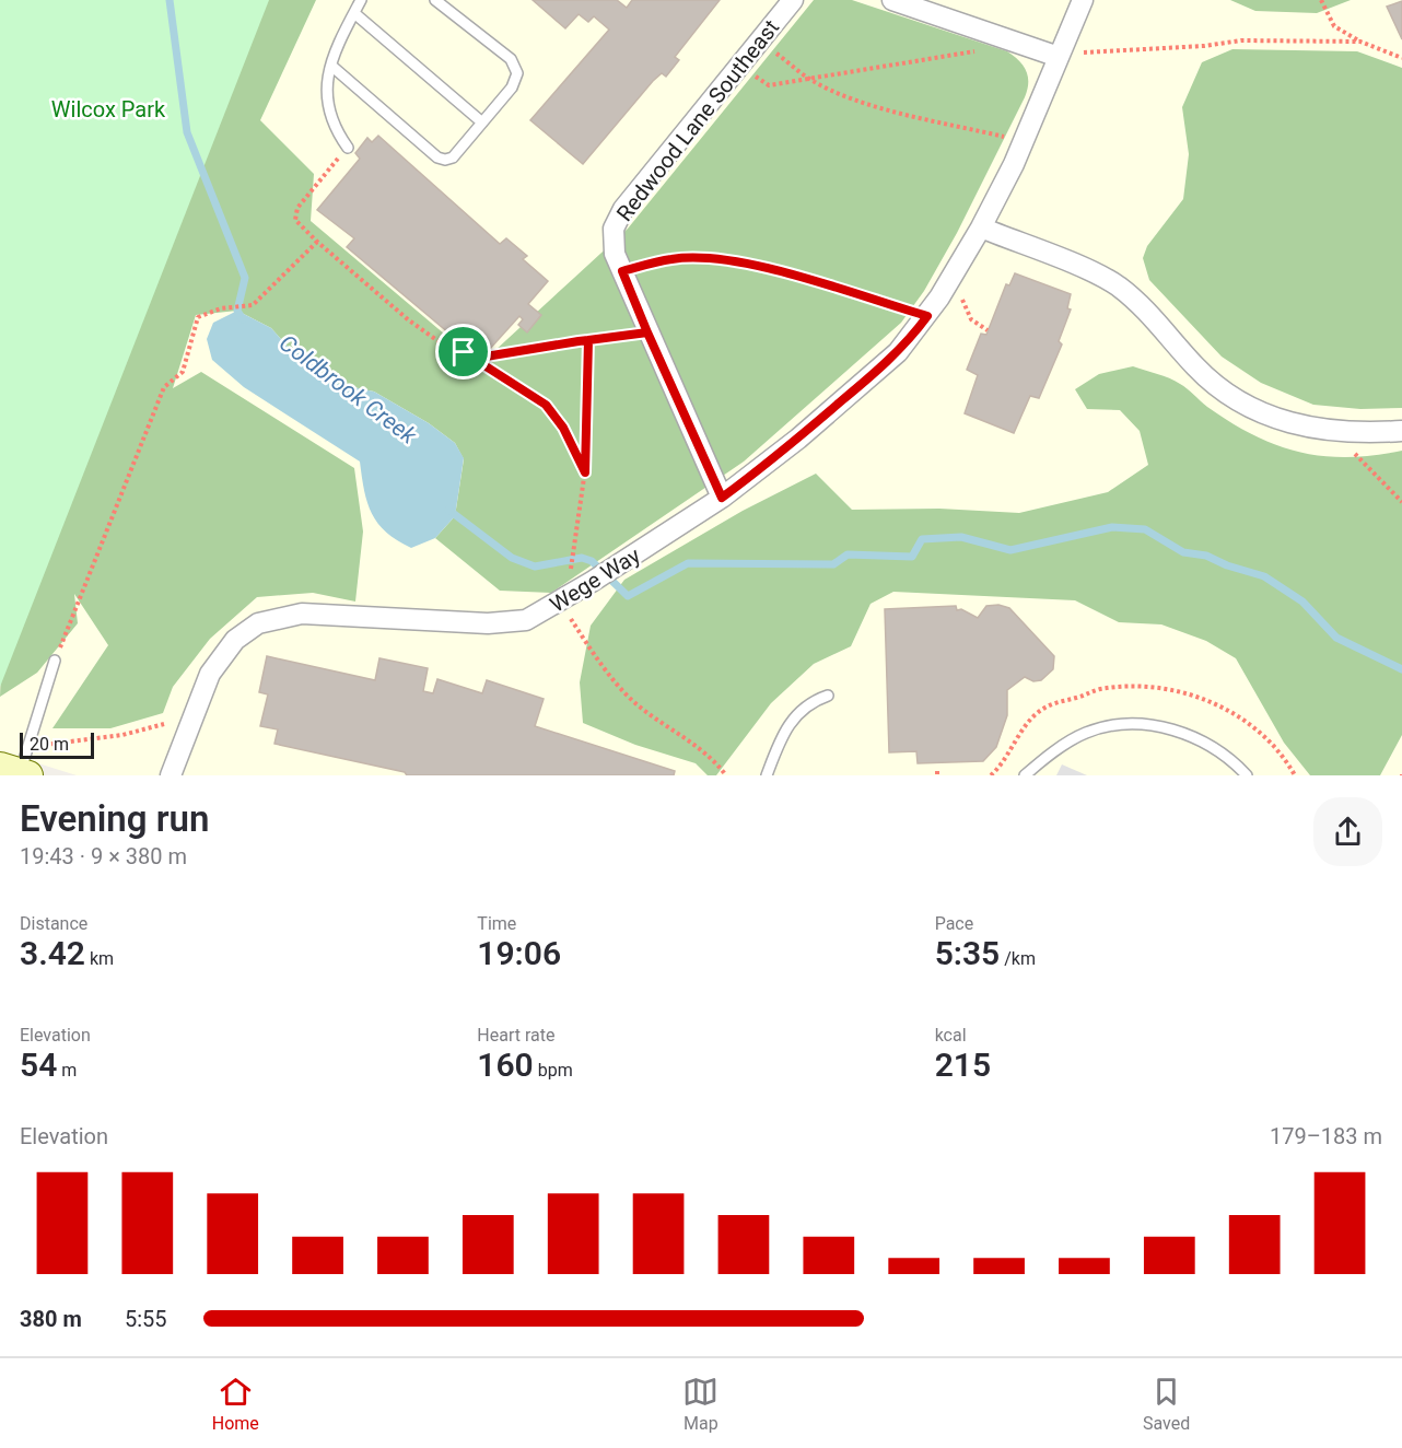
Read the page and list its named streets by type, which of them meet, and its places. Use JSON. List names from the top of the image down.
{
  "streets": {
    "street": ["Redwood Lane Southeast", "Wege Way"]
  },
  "crossings": [
    ["Redwood Lane Southeast", "Wege Way"]
  ],
  "water": ["Coldbrook Creek"],
  "parks": ["Wilcox Park"],
  "scale_bar": "20 m",
  "page": {
    "scale": "20 m",
    "heading": ["Evening run", "19:43 · 9 × 380 m"],
    "stats": [
      ["Distance", "3.42 km"],
      ["Time", "19:06"],
      ["Pace", "5:35 /km"],
      ["Elevation", "54 m"],
      ["Heart rate", "160 bpm"],
      ["kcal", "215"]
    ],
    "chart": ["Elevation", "179–183 m"],
    "list": [
      {
        "name": "380 m",
        "note": "5:55"
      }
    ],
    "tabs": ["Home", "Map", "Saved"]
  }
}
